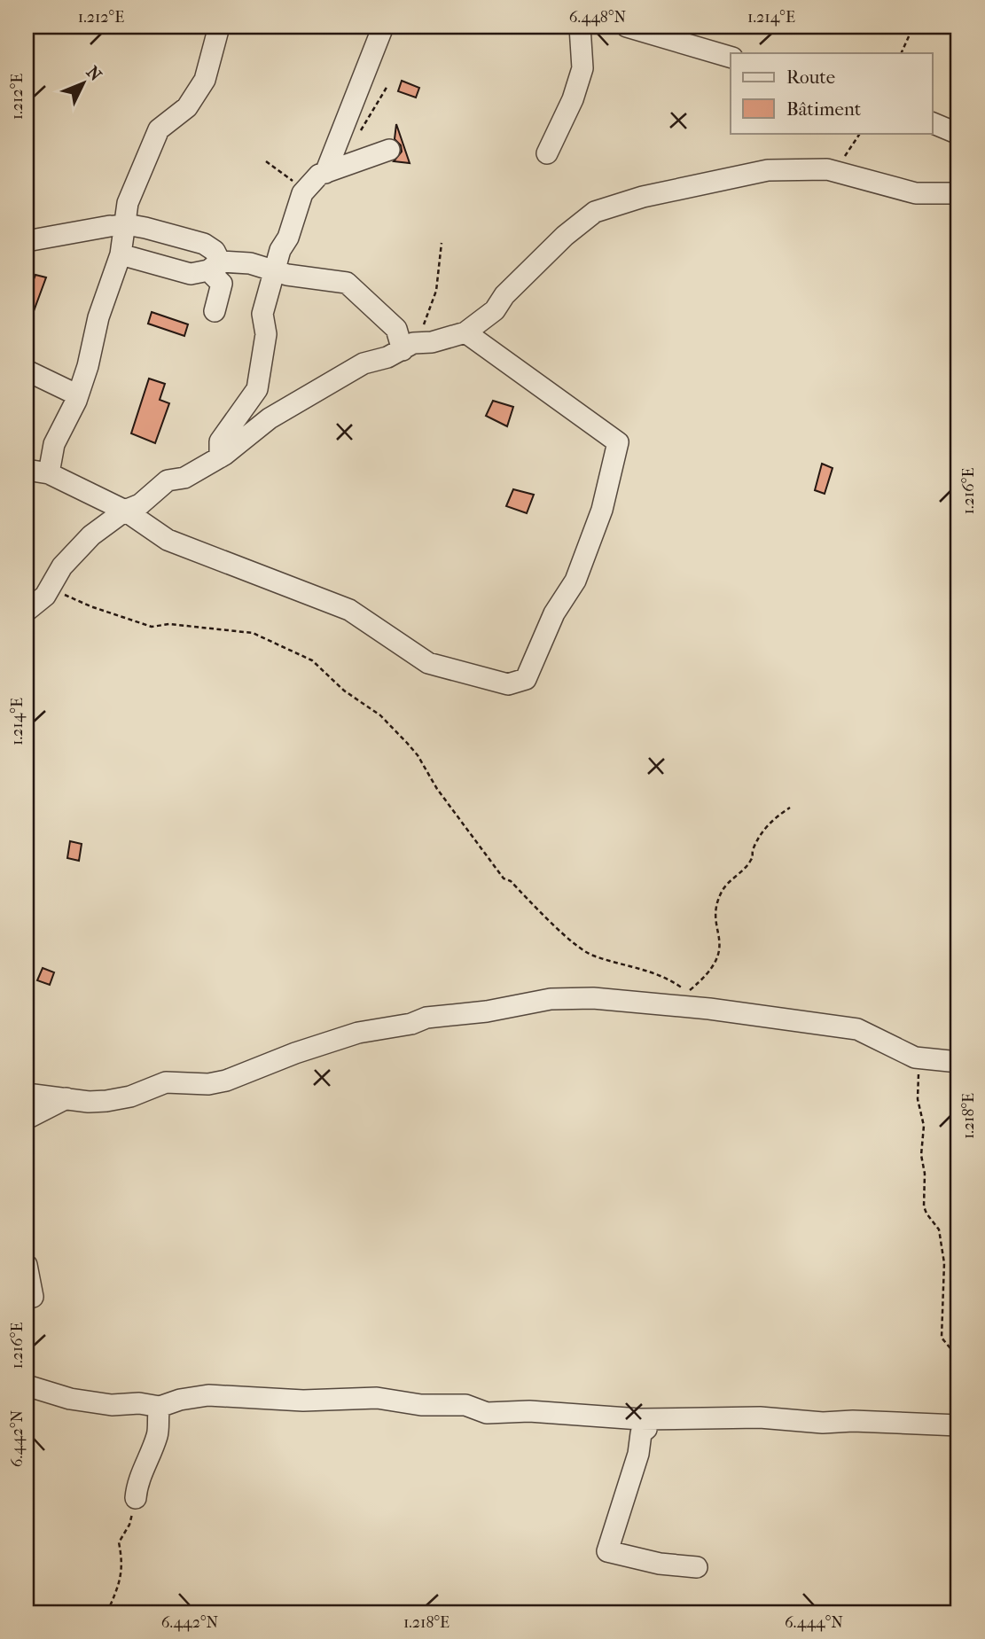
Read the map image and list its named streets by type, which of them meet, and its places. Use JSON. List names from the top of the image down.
{
  "legend": ["Route", "Bâtiment"],
  "north": "top right",
  "coordinates": [
    "1.212°E",
    "6.448°N",
    "1.214°E",
    "1.216°E",
    "1.218°E",
    "6.442°N",
    "6.444°N"
  ]
}
